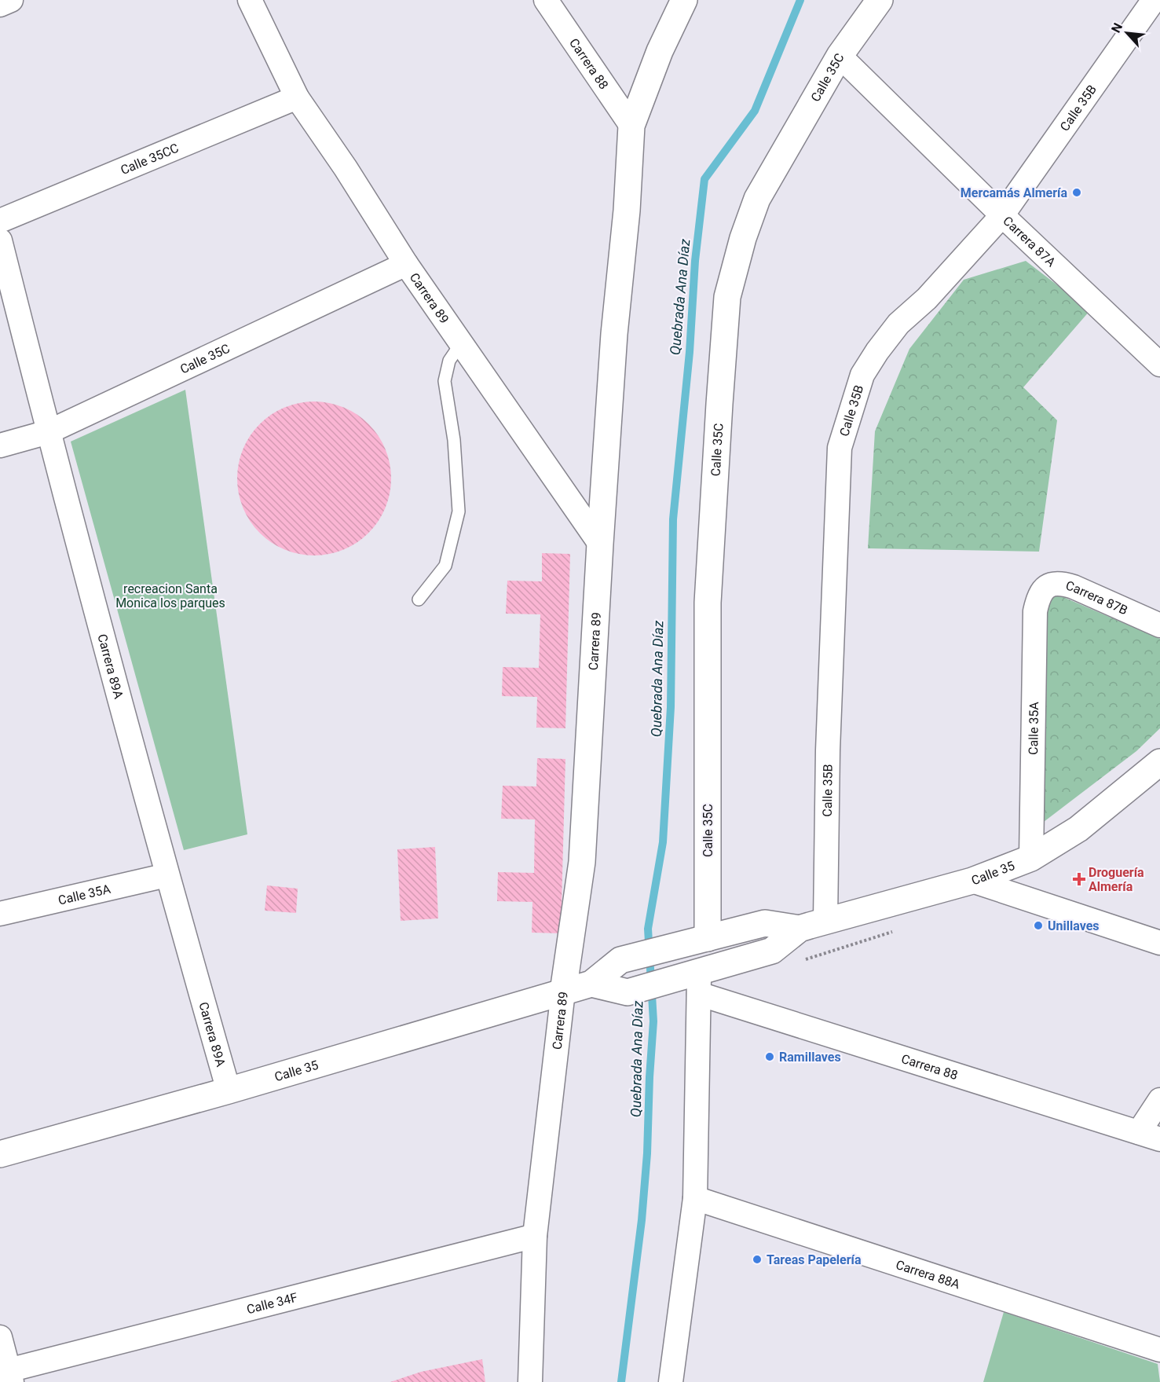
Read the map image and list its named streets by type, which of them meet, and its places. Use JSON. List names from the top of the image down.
{
  "streets": {
    "street": [
      "Carrera 88",
      "Calle 35C",
      "Calle 35B",
      "Calle 35CC",
      "Carrera 87A",
      "Carrera 89",
      "Carrera 87B",
      "Carrera 89A",
      "Calle 35A",
      "Calle 35",
      "Carrera 88A",
      "Calle 34F"
    ]
  },
  "crossings": [
    ["Carrera 88", "Calle 35"],
    ["Calle 35C", "Carrera 87A"],
    ["Calle 35C", "Carrera 89"],
    ["Calle 35C", "Carrera 89A"],
    ["Calle 35C", "Calle 35"],
    ["Calle 35B", "Carrera 87A"],
    ["Calle 35B", "Calle 35"],
    ["Calle 35CC", "Carrera 89"],
    ["Carrera 89", "Calle 35"],
    ["Carrera 89", "Calle 34F"],
    ["Carrera 87B", "Calle 35A"],
    ["Carrera 89A", "Calle 35A"],
    ["Carrera 89A", "Calle 35"],
    ["Calle 35A", "Calle 35"]
  ],
  "water": ["Quebrada Ana Díaz"],
  "parks": ["recreacion Santa Monica los parques"],
  "places": {
    "other": [
      "Mercamás Almería",
      "Unillaves",
      "Ramillaves",
      "Tareas Papelería"
    ],
    "health": ["Droguería Almería"]
  },
  "north": "top left"
}
